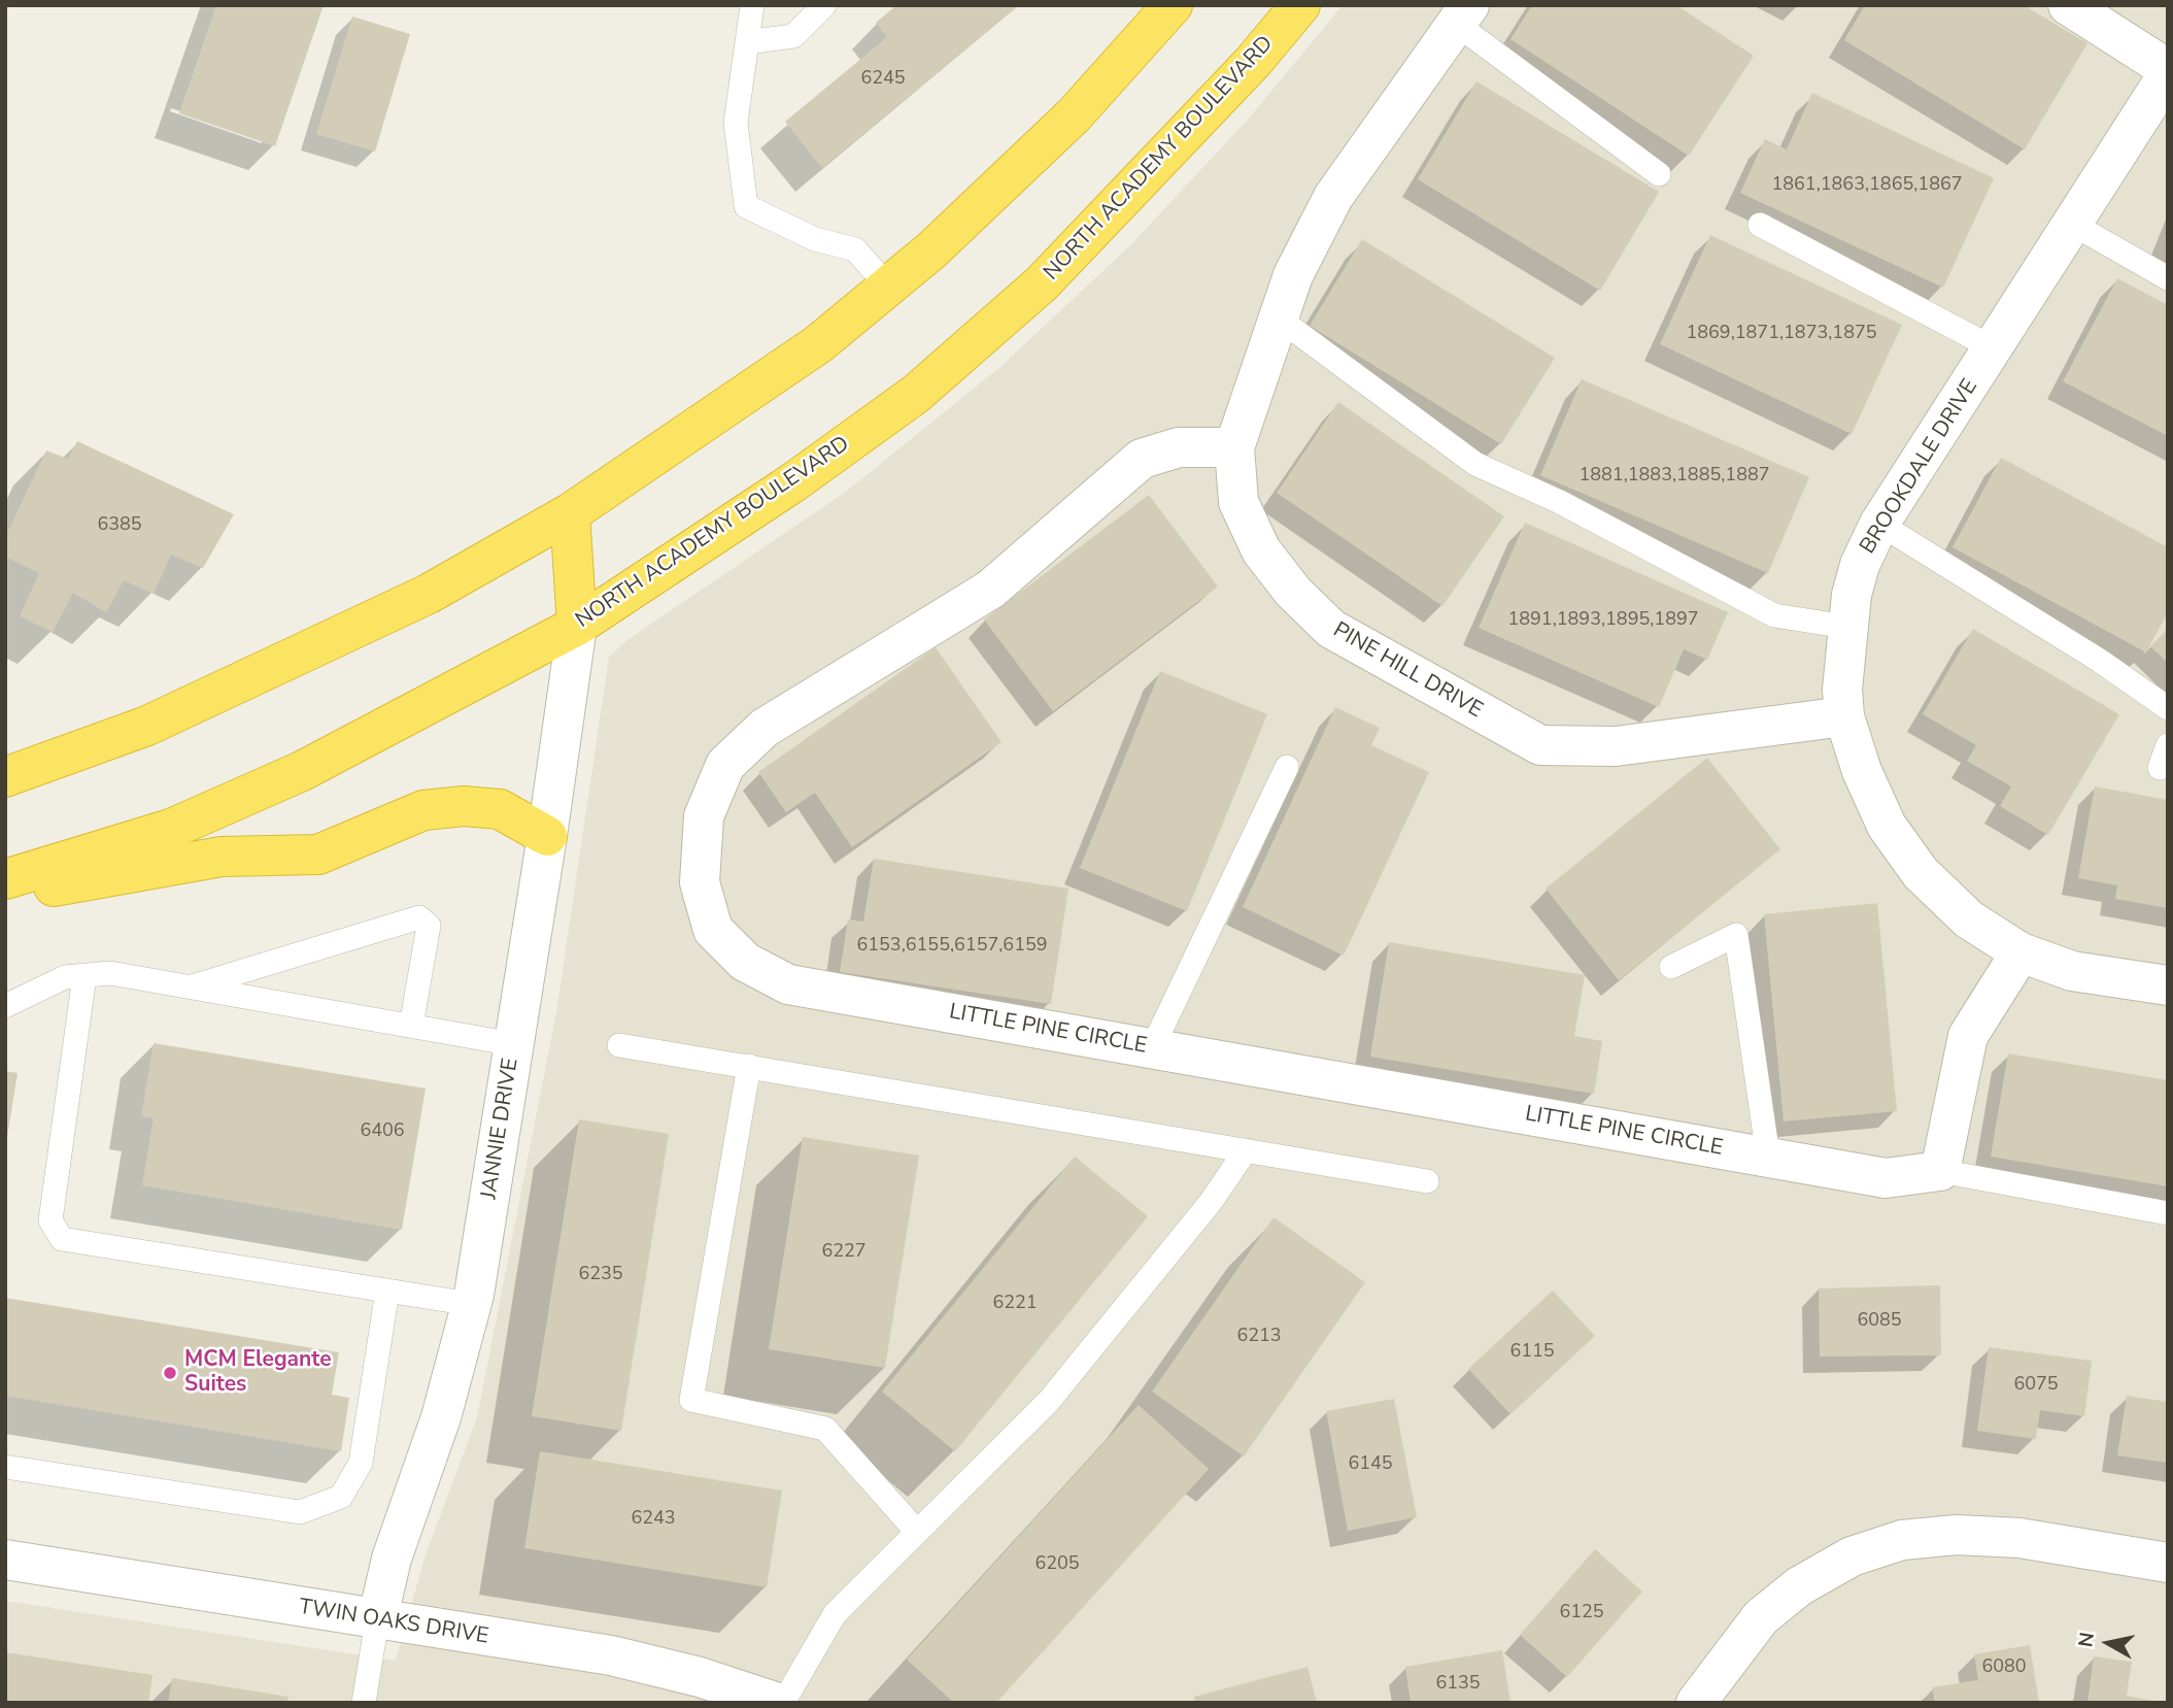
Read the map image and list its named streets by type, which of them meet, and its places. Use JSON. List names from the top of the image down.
{
  "streets": {
    "highway": ["NORTH ACADEMY BOULEVARD"],
    "street": [
      "BROOKDALE DRIVE",
      "PINE HILL DRIVE",
      "LITTLE PINE CIRCLE",
      "JANNIE DRIVE",
      "TWIN OAKS DRIVE"
    ]
  },
  "crossings": [
    ["NORTH ACADEMY BOULEVARD", "JANNIE DRIVE"],
    ["BROOKDALE DRIVE", "PINE HILL DRIVE"],
    ["PINE HILL DRIVE", "LITTLE PINE CIRCLE"],
    ["JANNIE DRIVE", "TWIN OAKS DRIVE"]
  ],
  "places": ["MCM Elegante Suites"],
  "house_numbers": [
    "6245",
    "1861,1863,1865,1867",
    "1869,1871,1873,1875",
    "1881,1883,1885,1887",
    "6385",
    "1891,1893,1895,1897",
    "6153,6155,6157,6159",
    "6406",
    "6227",
    "6235",
    "6221",
    "6085",
    "6213",
    "6115",
    "6075",
    "6145",
    "6243",
    "6205",
    "6125",
    "6080",
    "6135"
  ],
  "north": "left"
}
